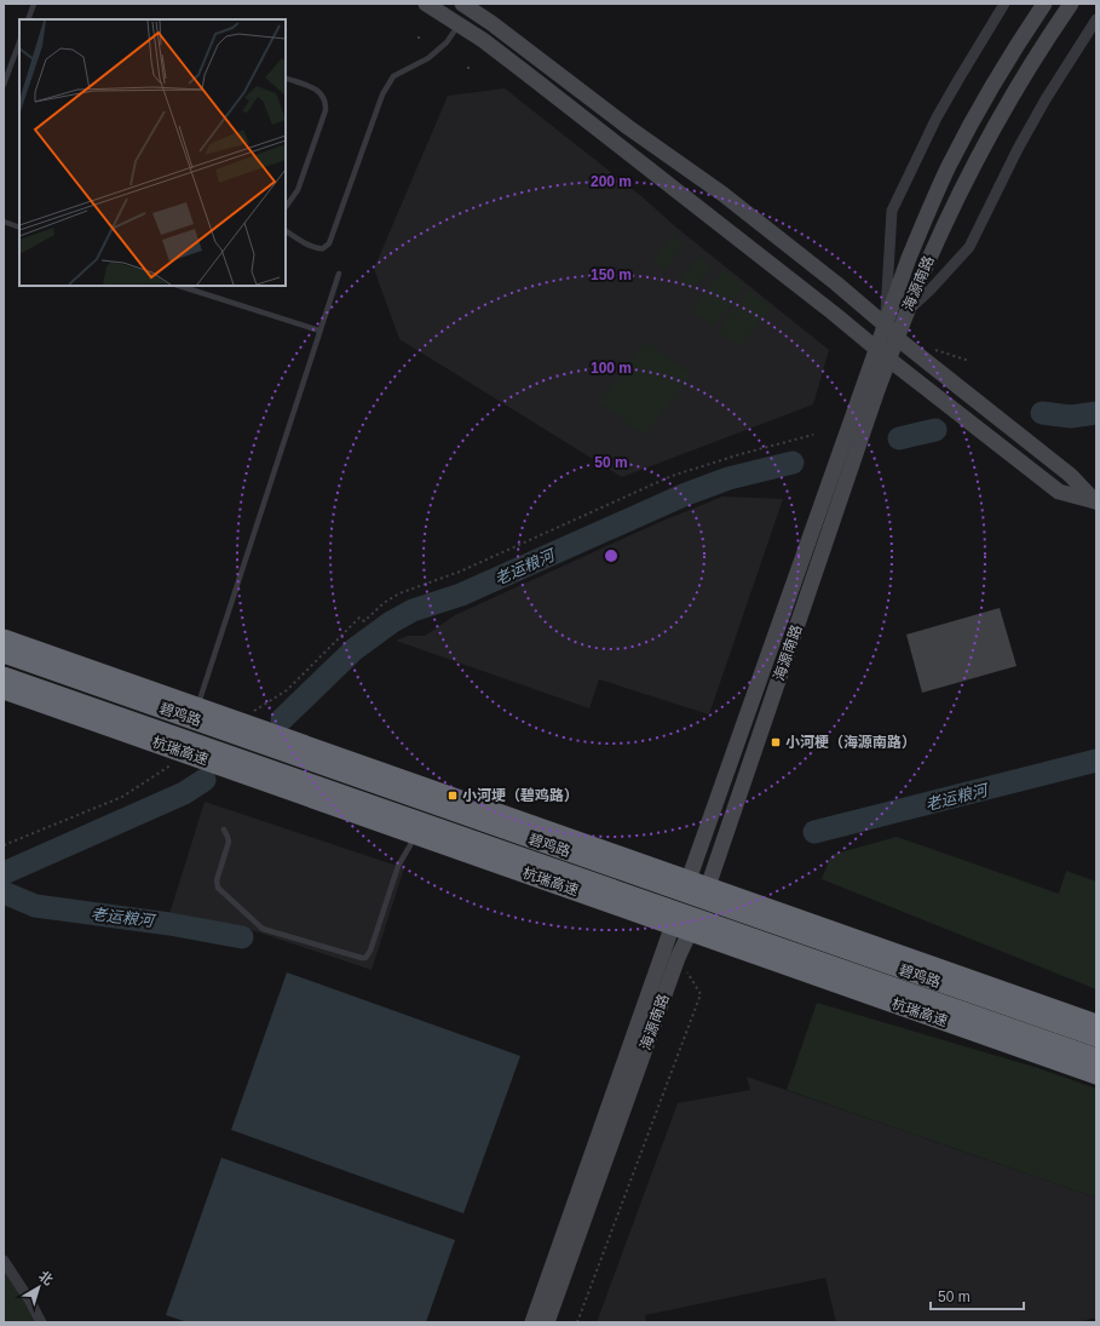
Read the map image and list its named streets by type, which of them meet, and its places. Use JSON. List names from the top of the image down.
{
  "streets": {
    "highway": ["碧鸡路", "杭瑞高速"],
    "main road": ["海源南路"]
  },
  "crossings": [
    ["海源南路", "碧鸡路"]
  ],
  "water": ["老运粮河"],
  "places": {
    "transit": ["小河梗（海源南路）", "小河埂（碧鸡路）"]
  },
  "scale_bar": "50 m",
  "north": "top right",
  "rings": [
    "200 m",
    "150 m",
    "100 m",
    "50 m"
  ]
}
